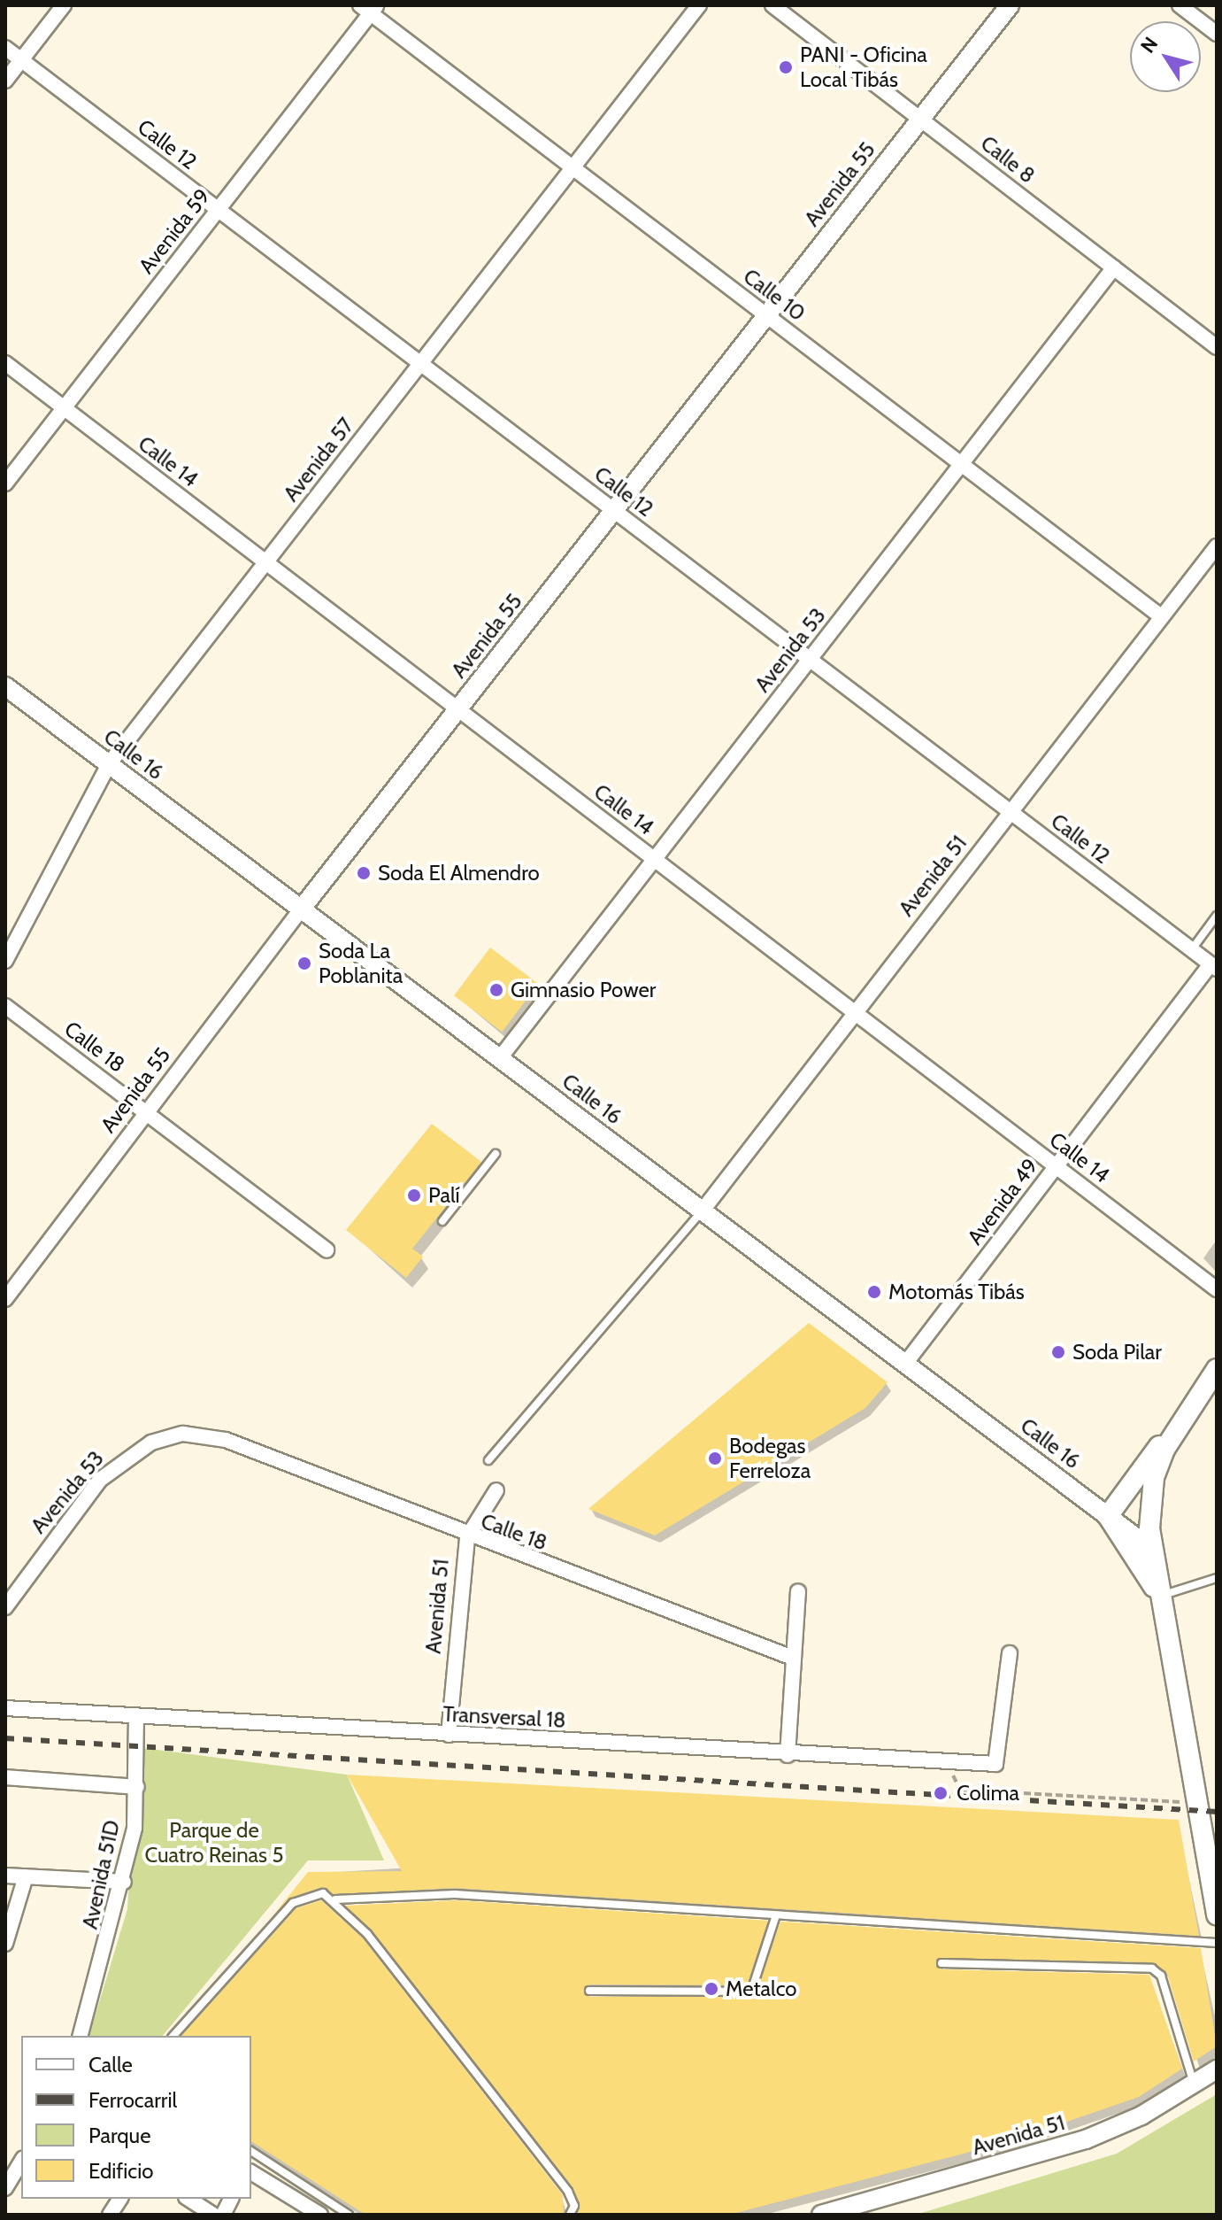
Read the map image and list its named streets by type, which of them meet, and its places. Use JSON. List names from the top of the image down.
{
  "streets": {
    "street": [
      "Calle 12",
      "Calle 8",
      "Avenida 55",
      "Avenida 59",
      "Calle 10",
      "Avenida 57",
      "Calle 14",
      "Avenida 53",
      "Calle 16",
      "Avenida 51",
      "Calle 18",
      "Avenida 49",
      "Transversal 18",
      "Avenida 51D"
    ]
  },
  "crossings": [
    ["Calle 12", "Avenida 55"],
    ["Calle 12", "Avenida 59"],
    ["Calle 12", "Avenida 57"],
    ["Calle 12", "Avenida 53"],
    ["Calle 12", "Avenida 51"],
    ["Calle 12", "Avenida 49"],
    ["Calle 8", "Avenida 55"],
    ["Calle 8", "Avenida 53"],
    ["Avenida 55", "Calle 10"],
    ["Avenida 55", "Calle 14"],
    ["Avenida 55", "Calle 16"],
    ["Avenida 55", "Calle 18"],
    ["Avenida 59", "Calle 10"],
    ["Avenida 59", "Calle 14"],
    ["Calle 10", "Avenida 57"],
    ["Calle 10", "Avenida 53"],
    ["Calle 10", "Avenida 51"],
    ["Avenida 57", "Calle 14"],
    ["Avenida 57", "Calle 16"],
    ["Calle 14", "Avenida 53"],
    ["Calle 14", "Avenida 51"],
    ["Calle 14", "Avenida 49"],
    ["Avenida 53", "Calle 16"],
    ["Avenida 53", "Calle 18"],
    ["Calle 16", "Avenida 51"],
    ["Calle 16", "Avenida 49"],
    ["Avenida 51", "Calle 18"],
    ["Avenida 51", "Transversal 18"],
    ["Transversal 18", "Avenida 51D"]
  ],
  "parks": ["Parque de Cuatro Reinas 5"],
  "places": [
    "PANI - Oficina Local Tibás",
    "Soda El Almendro",
    "Soda La Poblanita",
    "Gimnasio Power",
    "Palí",
    "Motomás Tibás",
    "Soda Pilar",
    "Bodegas Ferreloza",
    "Colima",
    "Metalco"
  ],
  "legend": [
    "Calle",
    "Ferrocarril",
    "Parque",
    "Edificio"
  ],
  "north": "top left"
}
